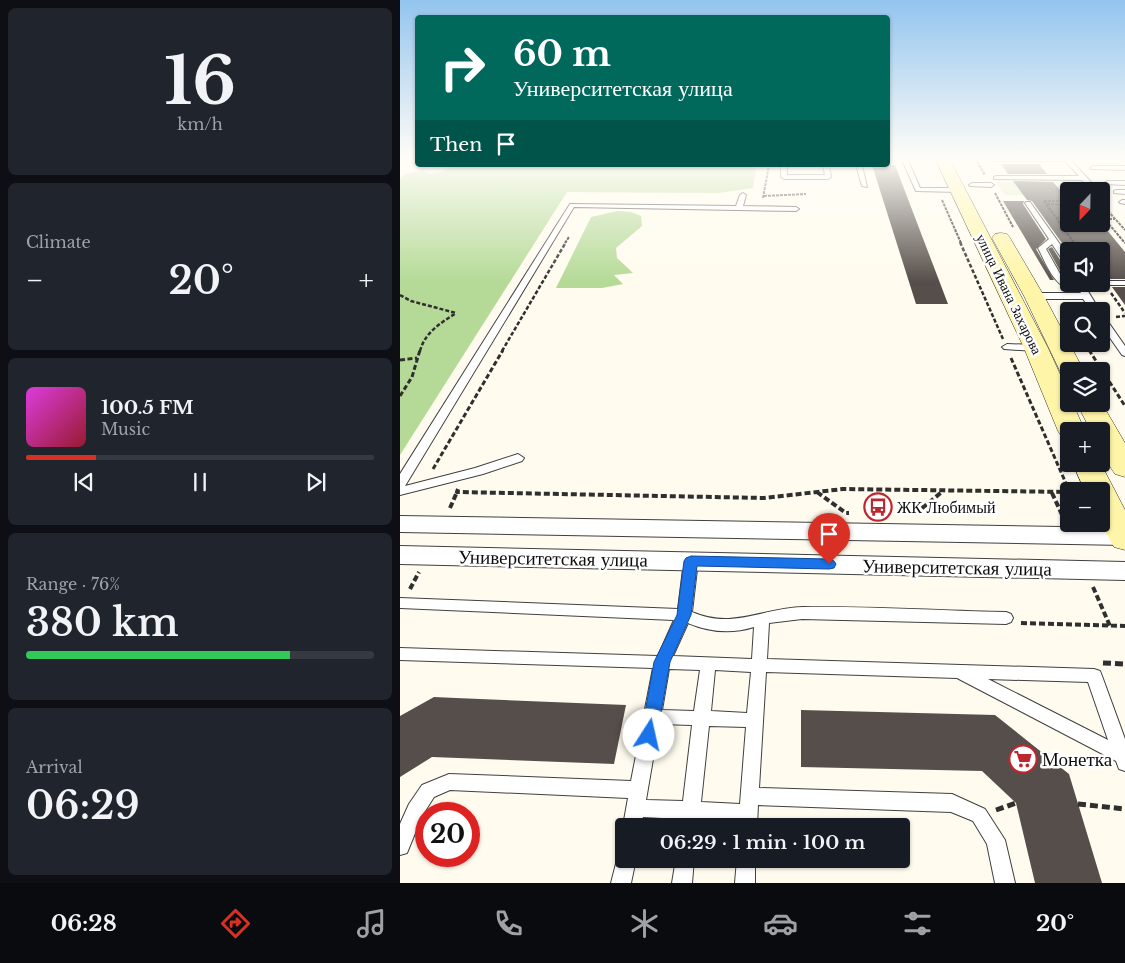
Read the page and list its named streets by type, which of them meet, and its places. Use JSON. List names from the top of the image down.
{
  "streets": {
    "main road": ["улица Ивана Захарова"],
    "street": ["Университетская улица"]
  },
  "places": {
    "bus stop": ["ЖК Любимый"],
    "supermarket": ["Монетка"]
  },
  "north": "bottom",
  "page": {
    "tile": [
      ["16", "km/h"],
      "Climate",
      ["Range · 76%", "380 km"],
      ["Arrival", "06:29"]
    ],
    "turn": ["60 m", "Университетская улица"],
    "then": "Then",
    "map_buttons": ["+", "−"],
    "heat": ["−", "20°", "+"],
    "song": ["100.5 FM", "Music"],
    "limit": "20",
    "trip": "06:29 · 1 min · 100 m",
    "tabs": ["06:28", "20°"]
  }
}
